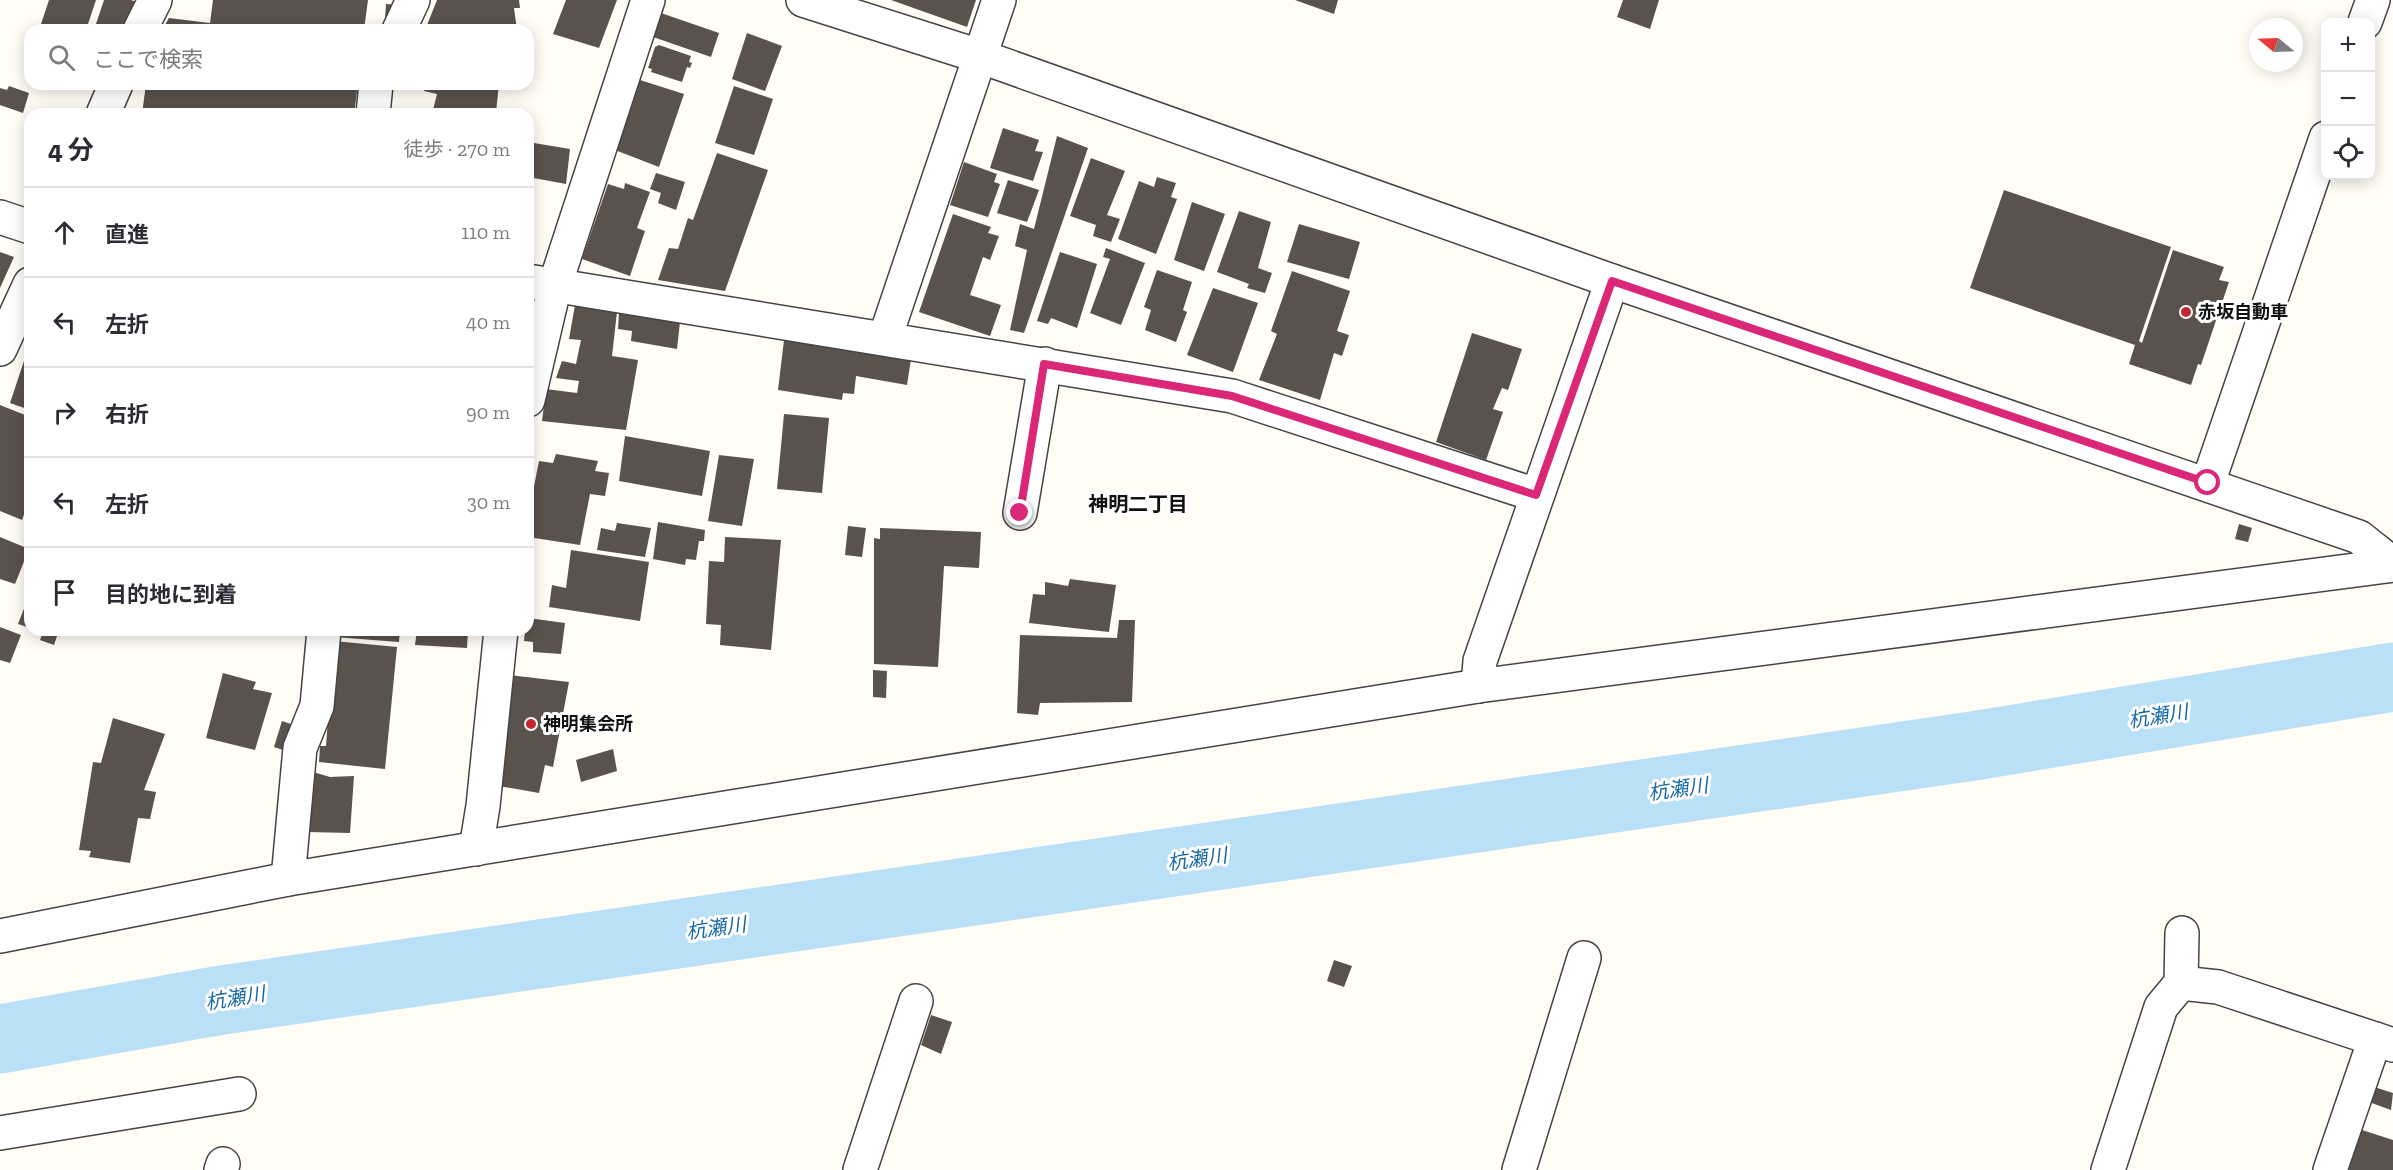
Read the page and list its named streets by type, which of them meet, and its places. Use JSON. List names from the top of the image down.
{
  "districts": ["神明二丁目"],
  "water": ["杭瀬川"],
  "places": ["赤坂自動車", "神明集会所"],
  "north": "left",
  "page": {
    "map_buttons": ["+", "−"],
    "search": "ここで検索",
    "heading": ["4 分", "徒歩 · 270 m"],
    "list": [
      ["直進", "110 m"],
      ["左折", "40 m"],
      ["右折", "90 m"],
      ["左折", "30 m"],
      "目的地に到着"
    ]
  }
}
